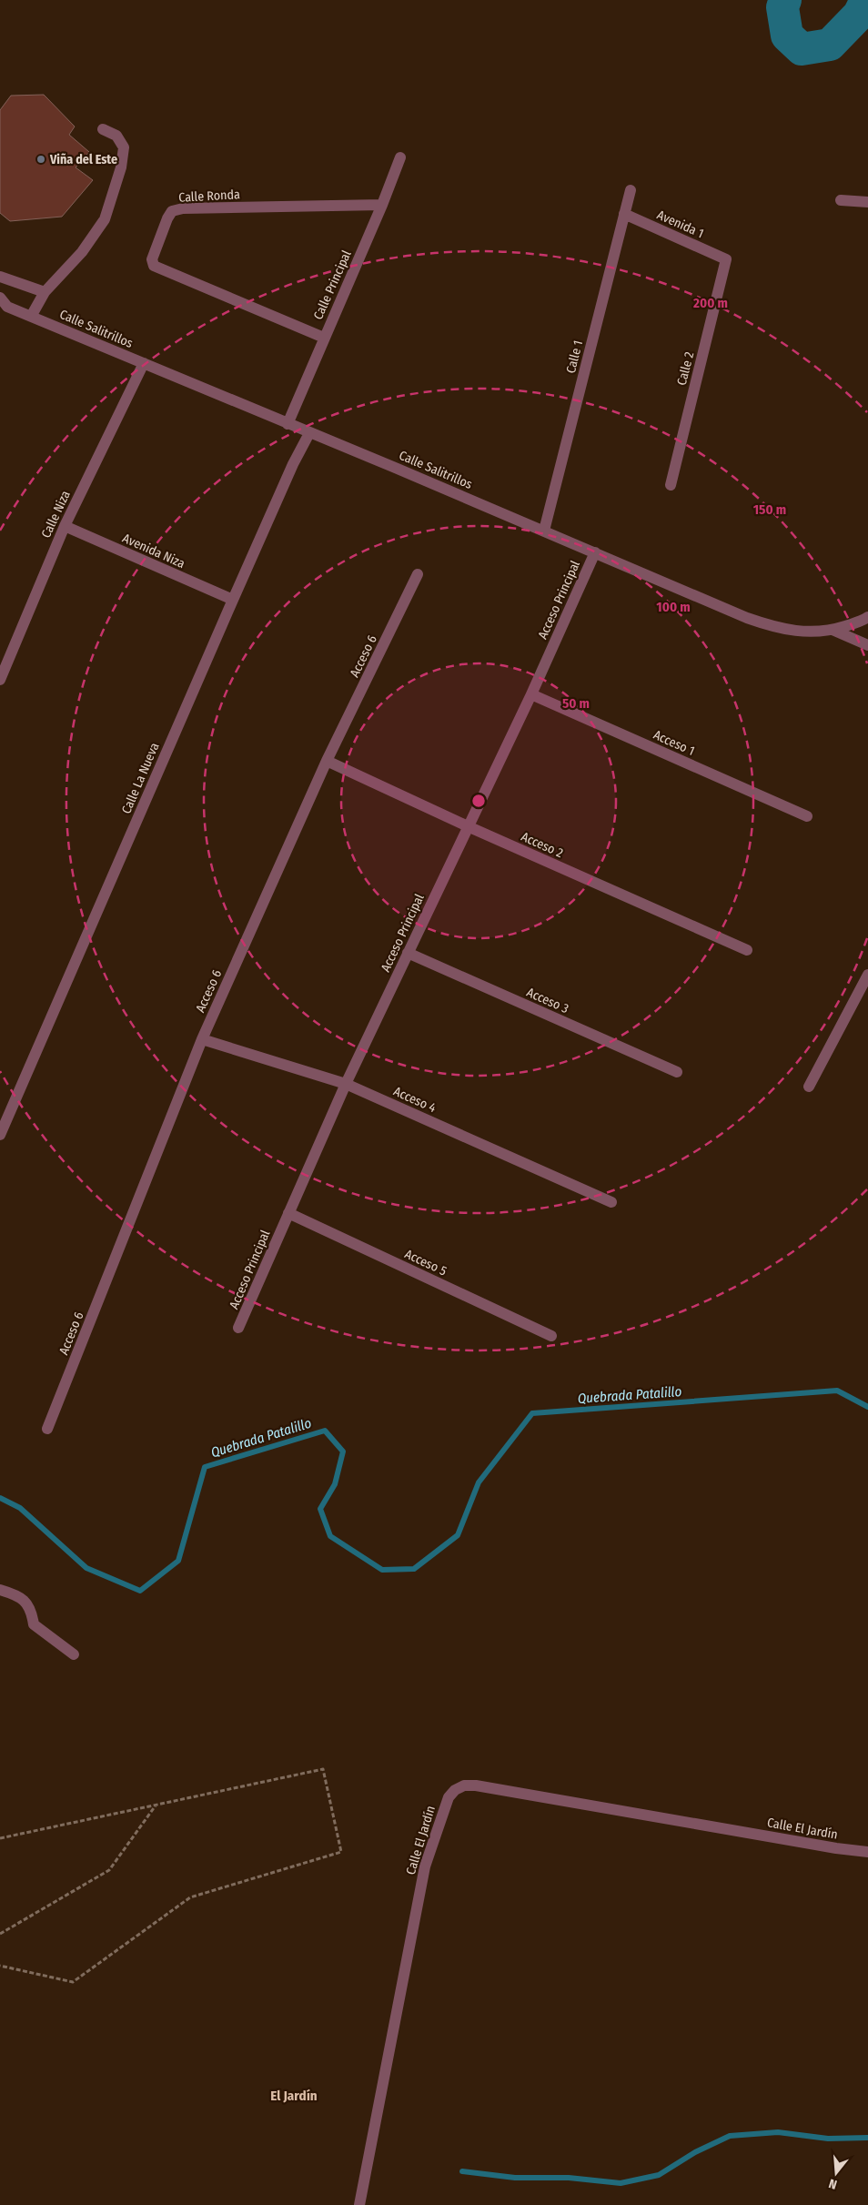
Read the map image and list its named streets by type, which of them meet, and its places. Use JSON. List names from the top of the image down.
{
  "streets": {
    "street": [
      "Calle Ronda",
      "Avenida 1",
      "Calle Principal",
      "Calle Salitrillos",
      "Calle 1",
      "Calle 2",
      "Calle Niza",
      "Avenida Niza",
      "Acceso Principal",
      "Acceso 6",
      "Acceso 1",
      "Calle La Nueva",
      "Acceso 2",
      "Acceso 3",
      "Acceso 4",
      "Acceso 5",
      "Calle El Jardín"
    ]
  },
  "crossings": [
    ["Calle Ronda", "Calle Principal"],
    ["Avenida 1", "Calle 1"],
    ["Avenida 1", "Calle 2"],
    ["Calle Principal", "Calle Salitrillos"],
    ["Calle Salitrillos", "Calle 1"],
    ["Calle Salitrillos", "Calle Niza"],
    ["Calle Salitrillos", "Acceso Principal"],
    ["Calle Salitrillos", "Calle La Nueva"],
    ["Calle Niza", "Avenida Niza"],
    ["Avenida Niza", "Calle La Nueva"],
    ["Acceso Principal", "Acceso 1"],
    ["Acceso Principal", "Acceso 2"],
    ["Acceso Principal", "Acceso 3"],
    ["Acceso Principal", "Acceso 4"],
    ["Acceso Principal", "Acceso 5"],
    ["Acceso 6", "Acceso 2"],
    ["Acceso 6", "Acceso 4"]
  ],
  "districts": ["El Jardín"],
  "water": ["Quebrada Patalillo"],
  "places": ["Viña del Este"],
  "north": "bottom",
  "rings": [
    "200 m",
    "150 m",
    "100 m",
    "50 m"
  ]
}
